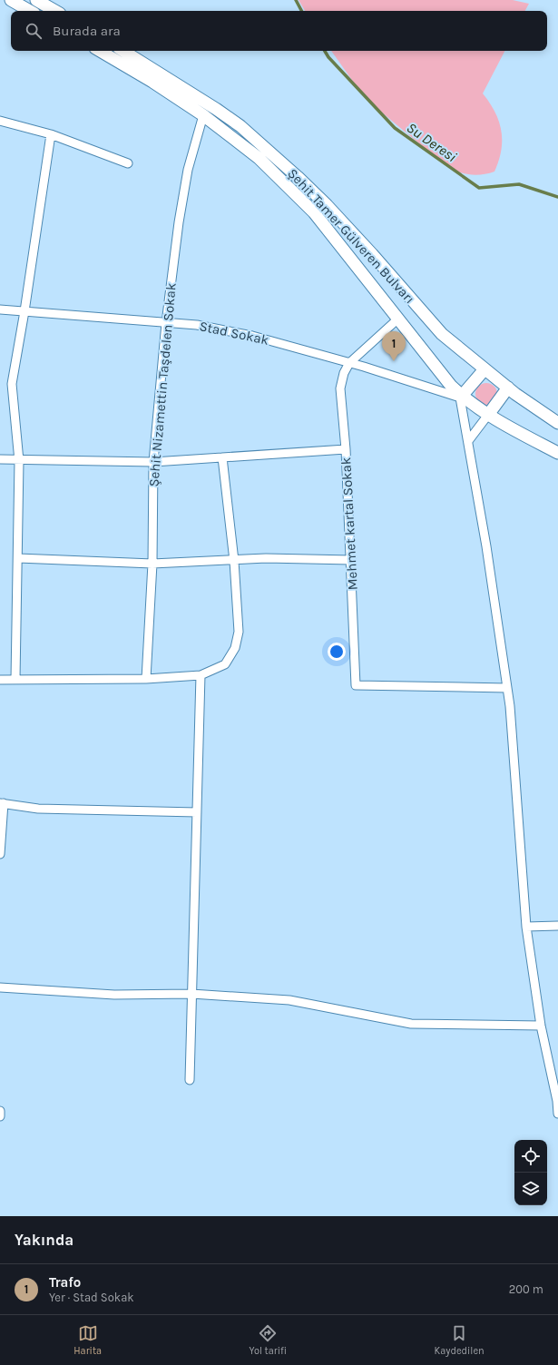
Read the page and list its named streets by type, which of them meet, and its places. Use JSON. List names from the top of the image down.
{
  "streets": {
    "main road": ["Şehit Tamer Gülveren Bulvarı"],
    "street": ["Stad Sokak", "Şehit Nizamettin Taşdelen Sokak", "Mehmet kartal Sokak"]
  },
  "crossings": [
    ["Şehit Tamer Gülveren Bulvarı", "Stad Sokak"],
    ["Şehit Tamer Gülveren Bulvarı", "Şehit Nizamettin Taşdelen Sokak"],
    ["Stad Sokak", "Şehit Nizamettin Taşdelen Sokak"],
    ["Stad Sokak", "Mehmet kartal Sokak"]
  ],
  "water": ["Su Deresi"],
  "page": {
    "search": "Burada ara",
    "pins": "1",
    "heading": "Yakında",
    "list": [
      {
        "mark": "1",
        "name": "Trafo",
        "note": "Yer · Stad Sokak",
        "value": "200 m"
      }
    ],
    "nav": ["Harita", "Yol tarifi", "Kaydedilen"]
  }
}
